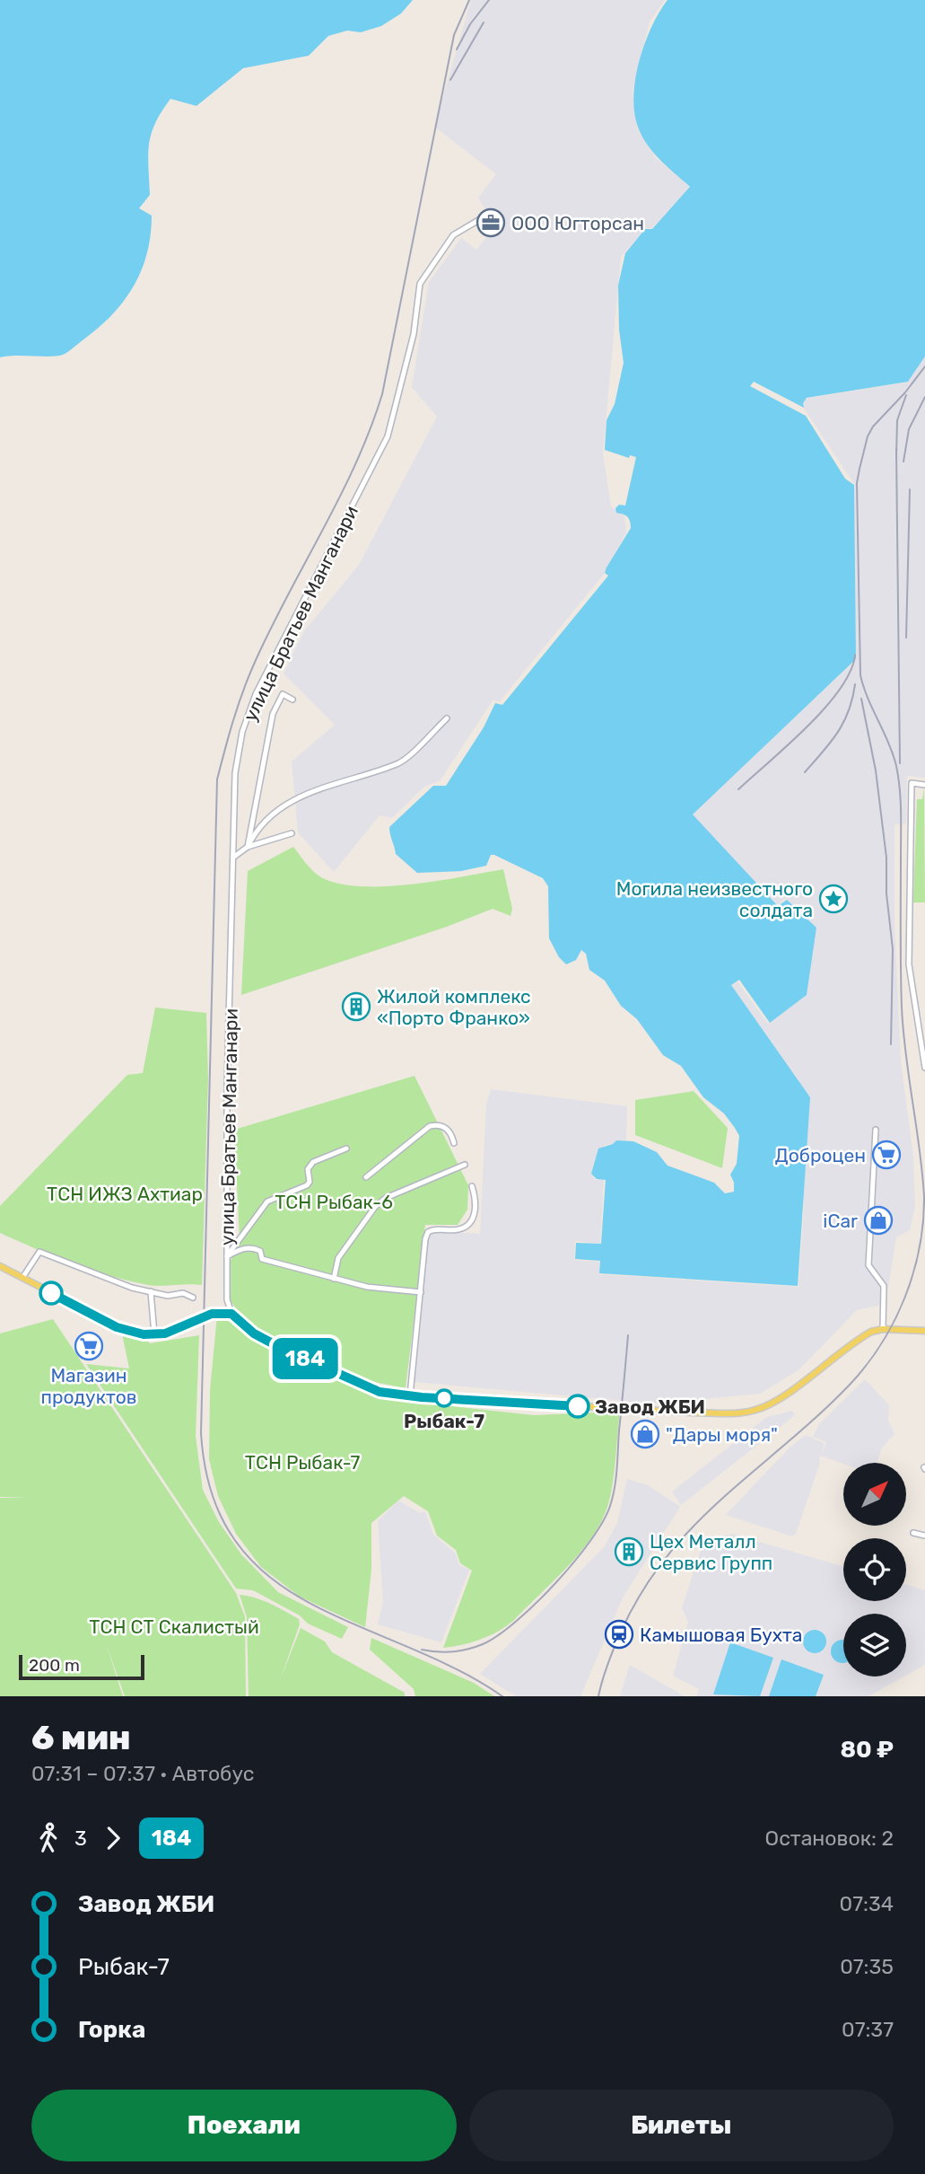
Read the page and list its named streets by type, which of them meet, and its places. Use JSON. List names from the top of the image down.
{
  "streets": {
    "street": ["улица Братьев Манганари"]
  },
  "parks": [
    "ТСН ИЖЗ Ахтиар",
    "ТСН Рыбак-6",
    "ТСН Рыбак-7",
    "ТСН СТ Скалистый"
  ],
  "places": {
    "office": ["ООО Югторсан"],
    "place": ["Могила неизвестного солдата"],
    "building": ["Жилой комплекс «Порто Франко»", "Цех Металл Сервис Групп"],
    "supermarket": ["Доброцен", "Магазин продуктов"],
    "shop": ["iCar", "\"Дары моря\""],
    "other": ["Рыбак-7", "Завод ЖБИ"],
    "station": ["Камышовая Бухта"]
  },
  "lines": ["bus line 184"],
  "scale_bar": "200 m",
  "north": "top right",
  "page": {
    "on_map": "184",
    "scale": "200 m",
    "heading": ["6 мин", "07:31 – 07:37 · Автобус", "80 ₽"],
    "legs": ["3", "184", "Остановок: 2"],
    "list": [
      {
        "name": "Завод ЖБИ",
        "value": "07:34"
      },
      {
        "name": "Рыбак-7",
        "value": "07:35"
      },
      {
        "name": "Горка",
        "value": "07:37"
      }
    ],
    "buttons": ["Поехали", "Билеты"]
  }
}
